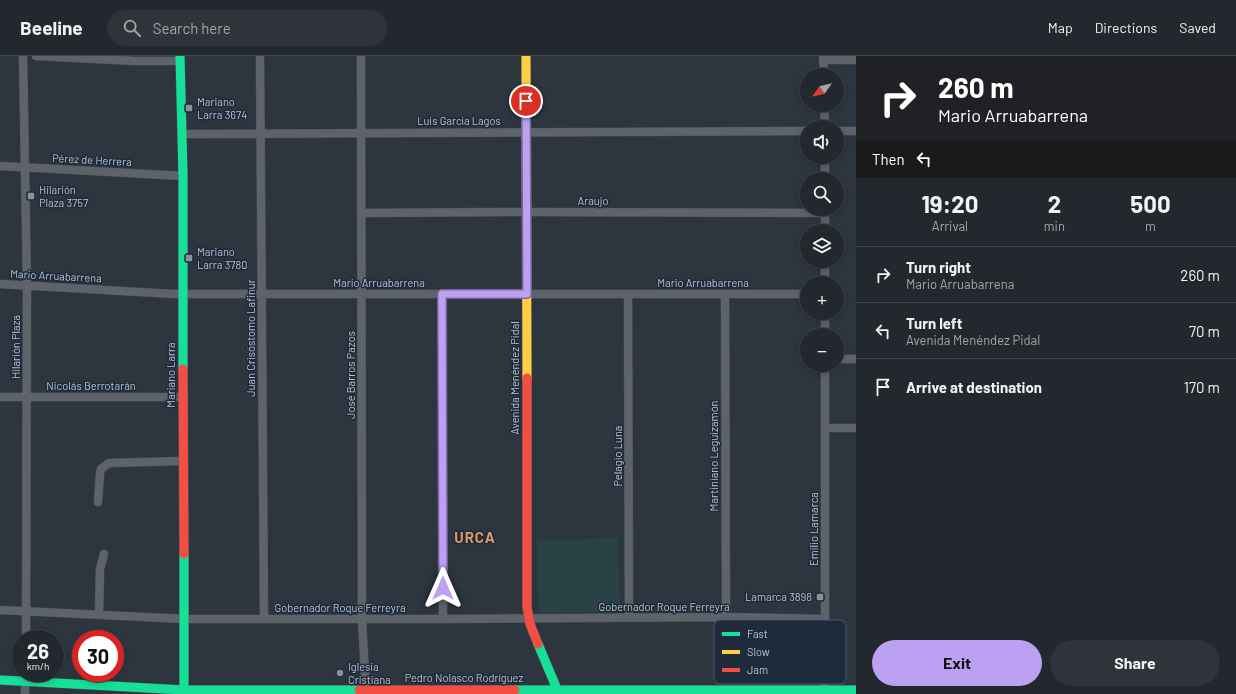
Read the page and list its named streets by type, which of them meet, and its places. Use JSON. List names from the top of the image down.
{
  "streets": {
    "main road": ["Mariano Larra", "Avenida Menéndez Pidal", "Pedro Nolasco Rodríguez"],
    "street": [
      "Luis García Lagos",
      "Pérez de Herrera",
      "Araujo",
      "Mario Arruabarrena",
      "Juan Crisóstomo Lafinur",
      "Hilarión Plaza",
      "José Barros Pazos",
      "Nicolás Berrotarán",
      "Pelagio Luna",
      "Martiniano Leguizamón",
      "Emilio Lamarca",
      "Gobernador Roque Ferreyra"
    ]
  },
  "crossings": [
    ["Luis García Lagos", "Juan Crisóstomo Lafinur"],
    ["Luis García Lagos", "Mariano Larra"],
    ["Luis García Lagos", "José Barros Pazos"],
    ["Luis García Lagos", "Avenida Menéndez Pidal"],
    ["Pérez de Herrera", "Hilarión Plaza"],
    ["Pérez de Herrera", "Mariano Larra"],
    ["Araujo", "José Barros Pazos"],
    ["Araujo", "Avenida Menéndez Pidal"],
    ["Mario Arruabarrena", "Juan Crisóstomo Lafinur"],
    ["Mario Arruabarrena", "Hilarión Plaza"],
    ["Mario Arruabarrena", "Mariano Larra"],
    ["Mario Arruabarrena", "José Barros Pazos"],
    ["Mario Arruabarrena", "Avenida Menéndez Pidal"],
    ["Mario Arruabarrena", "Pelagio Luna"],
    ["Mario Arruabarrena", "Martiniano Leguizamón"],
    ["Juan Crisóstomo Lafinur", "Gobernador Roque Ferreyra"],
    ["Hilarión Plaza", "Nicolás Berrotarán"],
    ["Hilarión Plaza", "Gobernador Roque Ferreyra"],
    ["Mariano Larra", "Nicolás Berrotarán"],
    ["Mariano Larra", "Gobernador Roque Ferreyra"],
    ["Mariano Larra", "Pedro Nolasco Rodríguez"],
    ["José Barros Pazos", "Gobernador Roque Ferreyra"],
    ["José Barros Pazos", "Pedro Nolasco Rodríguez"],
    ["Avenida Menéndez Pidal", "Gobernador Roque Ferreyra"],
    ["Avenida Menéndez Pidal", "Pedro Nolasco Rodríguez"],
    ["Pelagio Luna", "Gobernador Roque Ferreyra"],
    ["Martiniano Leguizamón", "Gobernador Roque Ferreyra"],
    ["Emilio Lamarca", "Gobernador Roque Ferreyra"]
  ],
  "districts": ["URCA"],
  "places": {
    "transit": [
      "Mariano Larra 3674",
      "Hilarión Plaza 3757",
      "Mariano Larra 3780",
      "Lamarca 3898"
    ],
    "other": ["Iglesia Cristiana"]
  },
  "legend": ["Fast", "Slow", "Jam"],
  "north": "bottom left",
  "page": {
    "header": "Beeline",
    "search": "Search here",
    "nav": ["Map", "Directions", "Saved"],
    "turn": ["260 m", "Mario Arruabarrena"],
    "map_buttons": ["+", "−"],
    "then": "Then",
    "eta": [
      "19:20",
      "Arrival",
      "2",
      "min",
      "500",
      "m"
    ],
    "list": [
      {
        "name": "Turn right",
        "note": "Mario Arruabarrena",
        "value": "260 m"
      },
      {
        "name": "Turn left",
        "note": "Avenida Menéndez Pidal",
        "value": "70 m"
      },
      {
        "name": "Arrive at destination",
        "value": "170 m"
      }
    ],
    "speed": "26 km/h",
    "limit": "30",
    "buttons": ["Exit", "Share"]
  }
}
